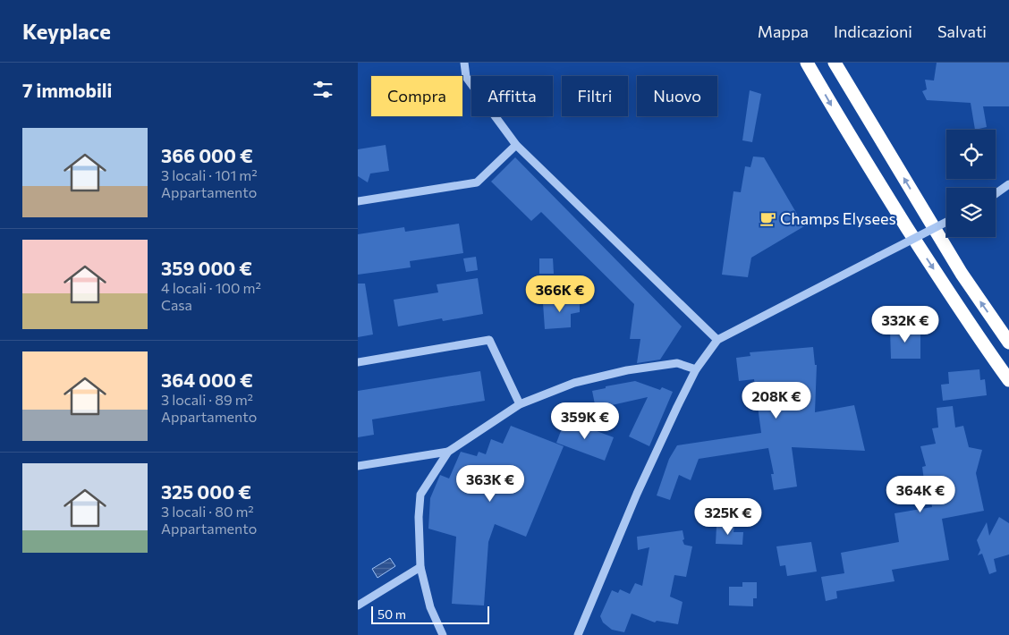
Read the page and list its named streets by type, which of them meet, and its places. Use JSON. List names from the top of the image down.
{
  "places": {
    "cafe": ["Champs Elysees"]
  },
  "scale_bar": "50 m",
  "page": {
    "header": "Keyplace",
    "nav": ["Mappa", "Indicazioni", "Salvati"],
    "heading": "7 immobili",
    "chip": [
      "Compra",
      "Affitta",
      "Filtri",
      "Nuovo"
    ],
    "list": [
      {
        "name": "366 000 €",
        "note": "3 locali · 101 m² · Appartamento"
      },
      {
        "name": "359 000 €",
        "note": "4 locali · 100 m² · Casa"
      },
      {
        "name": "364 000 €",
        "note": "3 locali · 89 m² · Appartamento"
      },
      {
        "name": "325 000 €",
        "note": "3 locali · 80 m² · Appartamento"
      }
    ],
    "price": [
      "366K €",
      "332K €",
      "208K €",
      "359K €",
      "363K €",
      "364K €",
      "325K €"
    ],
    "scale": "50 m"
  }
}
